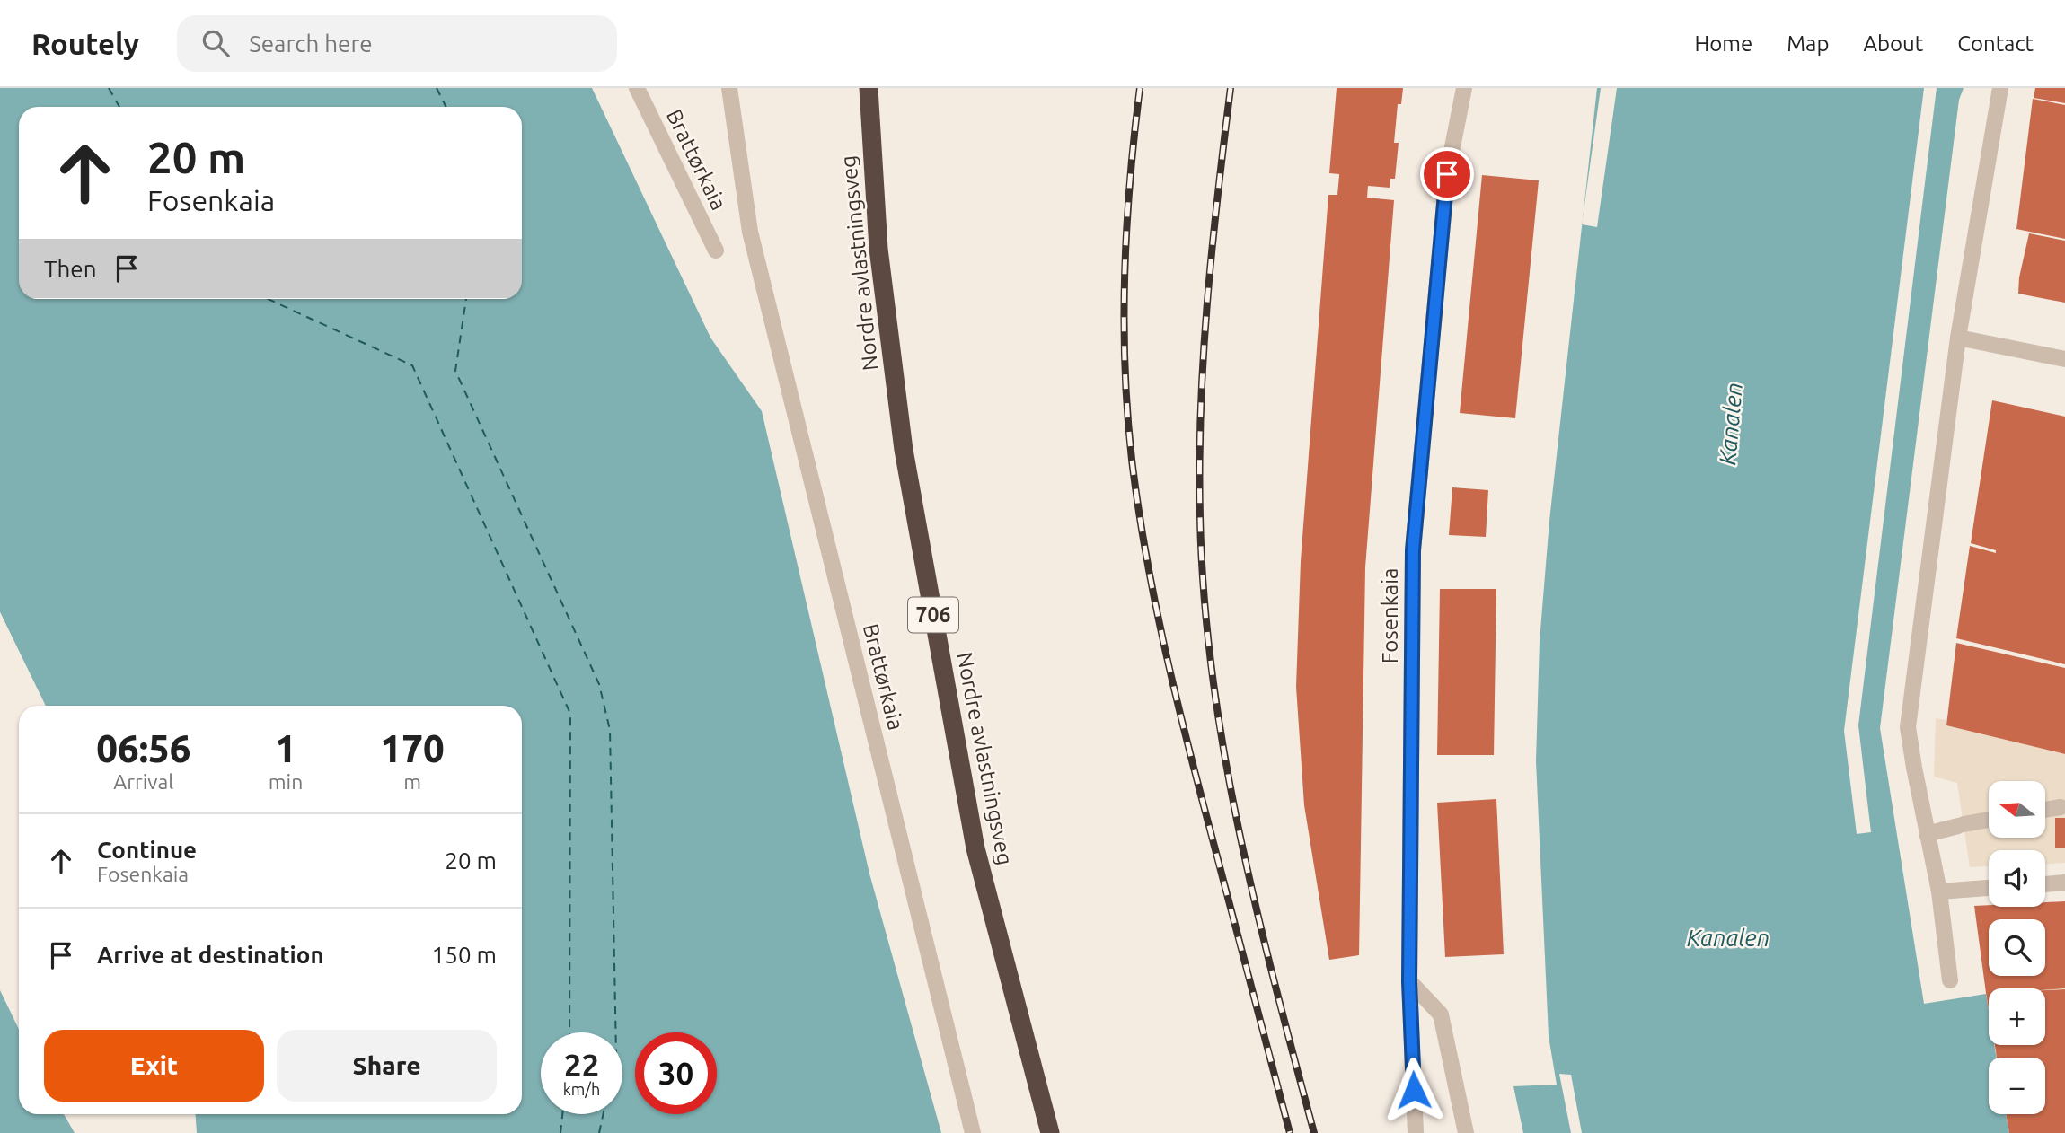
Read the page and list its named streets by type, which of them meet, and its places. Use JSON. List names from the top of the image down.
{
  "streets": {
    "highway": ["Nordre avlastningsveg", "706"],
    "street": ["Brattørkaia", "Fosenkaia"]
  },
  "water": ["Kanalen"],
  "north": "left",
  "page": {
    "header": "Routely",
    "search": "Search here",
    "nav": [
      "Home",
      "Map",
      "About",
      "Contact"
    ],
    "turn": ["20 m", "Fosenkaia"],
    "then": "Then",
    "eta": [
      "06:56",
      "Arrival",
      "1",
      "min",
      "170",
      "m"
    ],
    "map_buttons": ["+", "−"],
    "list": [
      {
        "name": "Continue",
        "note": "Fosenkaia",
        "value": "20 m"
      },
      {
        "name": "Arrive at destination",
        "value": "150 m"
      }
    ],
    "buttons": ["Exit", "Share"],
    "speed": "22 km/h",
    "limit": "30"
  }
}
